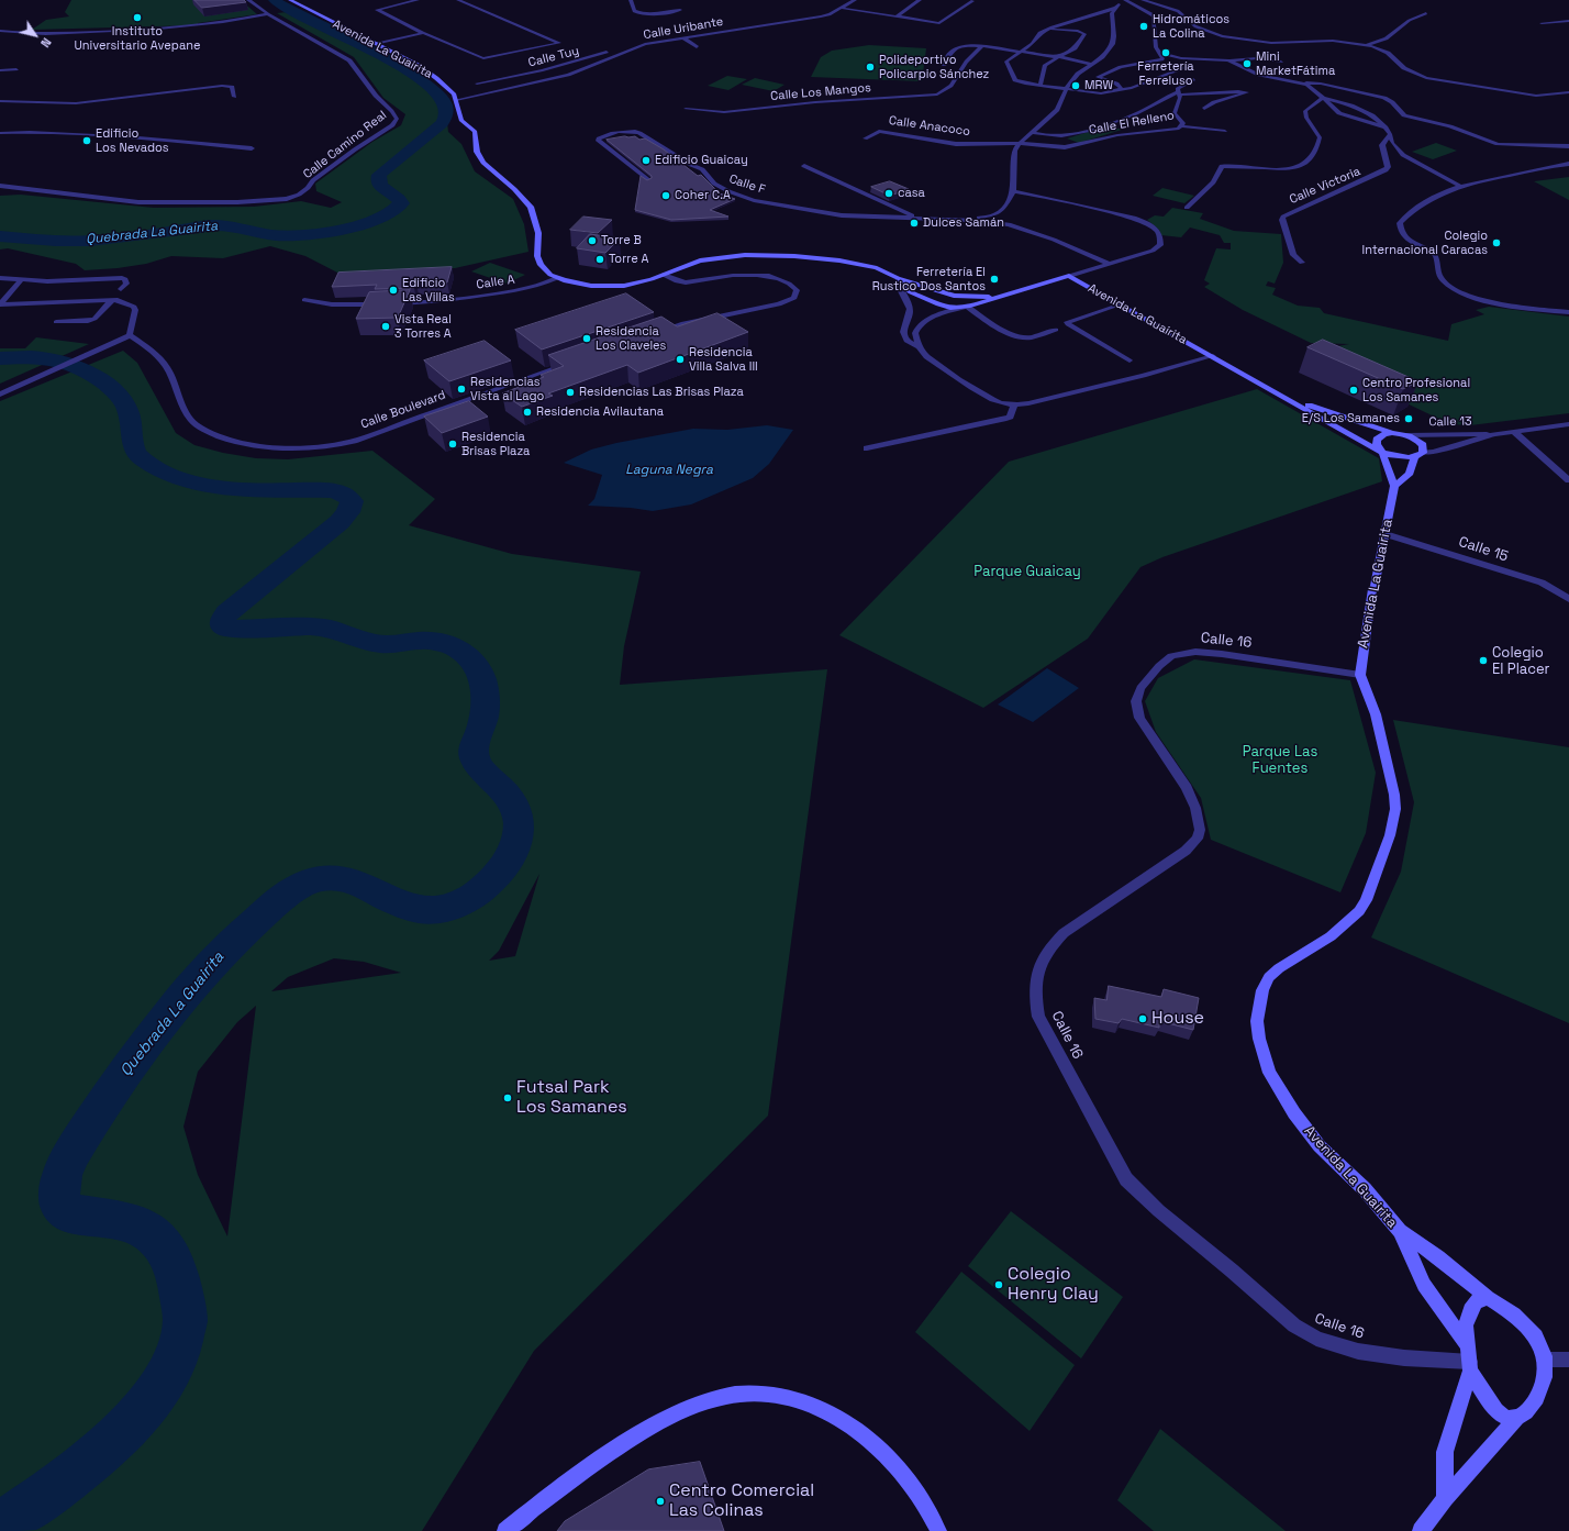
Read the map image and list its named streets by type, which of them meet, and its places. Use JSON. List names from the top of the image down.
{
  "streets": {
    "street": [
      "Calle Uribante",
      "Avenida La Guairita",
      "Calle Tuy",
      "Calle Los Mangos",
      "Calle El Relleno",
      "Calle Anacoco",
      "Calle Camino Real",
      "Calle F",
      "Calle Victoria",
      "Calle A",
      "Calle Boulevard",
      "Calle 13",
      "Calle 15",
      "Calle 16"
    ]
  },
  "crossings": [
    ["Calle Uribante", "Avenida La Guairita"],
    ["Avenida La Guairita", "Calle A"],
    ["Avenida La Guairita", "Calle 13"],
    ["Avenida La Guairita", "Calle 15"],
    ["Avenida La Guairita", "Calle 16"],
    ["Calle El Relleno", "Calle Anacoco"]
  ],
  "water": ["Quebrada La Guairita", "Laguna Negra"],
  "parks": ["Parque Guaicay", "Parque Las Fuentes"],
  "places": [
    "Instituto Universitario Avepane",
    "Hidromáticos La Colina",
    "Ferretería Ferreluso",
    "Mini MarketFátima",
    "Polideportivo Policarpio Sánchez",
    "MRW",
    "Edificio Los Nevados",
    "Edificio Guaicay",
    "casa",
    "Coher C.A",
    "Dulces Samán",
    "Torre B",
    "Colegio Internacional Caracas",
    "Torre A",
    "Ferretería El Rustico Dos Santos",
    "Edificio Las Villas",
    "Vista Real 3 Torres A",
    "Residencia Los Claveles",
    "Residencia Villa Salva III",
    "Residencias Vista al Lago",
    "Centro Profesional Los Samanes",
    "Residencias Las Brisas Plaza",
    "Residencia Avilautana",
    "E/S Los Samanes",
    "Residencia Brisas Plaza",
    "Colegio El Placer",
    "House",
    "Futsal Park Los Samanes",
    "Colegio Henry Clay",
    "Centro Comercial Las Colinas"
  ],
  "north": "bottom right"
}
